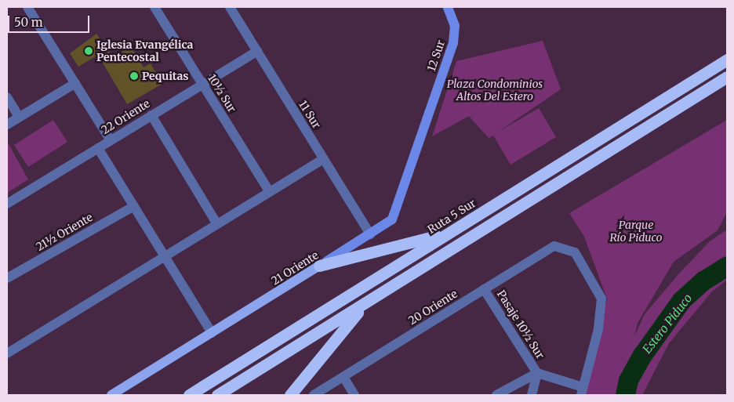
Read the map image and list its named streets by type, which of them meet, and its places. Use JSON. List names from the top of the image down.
{
  "streets": {
    "highway": ["Ruta 5 Sur"],
    "main road": ["21 Oriente"],
    "street": [
      "12 Sur",
      "10½ Sur",
      "11 Sur",
      "22 Oriente",
      "21½ Oriente",
      "20 Oriente",
      "Pasaje 10½ Sur"
    ]
  },
  "crossings": [
    ["12 Sur", "21 Oriente"],
    ["10½ Sur", "22 Oriente"],
    ["11 Sur", "22 Oriente"],
    ["11 Sur", "21 Oriente"],
    ["20 Oriente", "Pasaje 10½ Sur"]
  ],
  "water": ["Estero Piduco"],
  "parks": ["Plaza Condominios Altos Del Estero", "Parque Río Piduco"],
  "places": ["Iglesia Evangélica Pentecostal", "Pequitas"],
  "scale_bar": "50 m"
}
